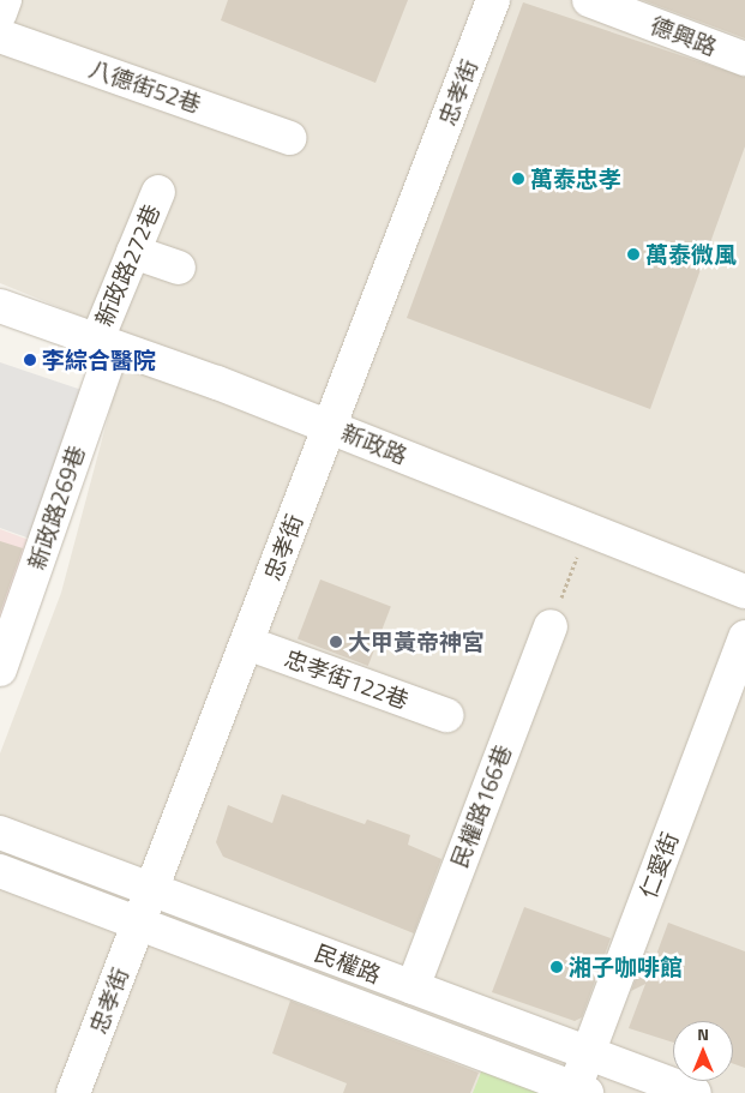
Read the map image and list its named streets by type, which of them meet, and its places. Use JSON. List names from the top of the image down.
{
  "streets": {
    "street": [
      "德興路",
      "八德街52巷",
      "忠孝街",
      "新政路272巷",
      "新政路",
      "新政路269巷",
      "忠孝街122巷",
      "民權路166巷",
      "仁愛街",
      "民權路"
    ]
  },
  "crossings": [
    ["忠孝街", "新政路"],
    ["忠孝街", "忠孝街122巷"],
    ["忠孝街", "民權路"],
    ["新政路272巷", "新政路"],
    ["新政路272巷", "新政路269巷"],
    ["新政路", "新政路269巷"],
    ["民權路166巷", "民權路"],
    ["仁愛街", "民權路"]
  ],
  "places": [
    "萬泰忠孝",
    "萬泰微風",
    "李綜合醫院",
    "大甲黃帝神宮",
    "湘子咖啡館"
  ],
  "north": "top"
}
